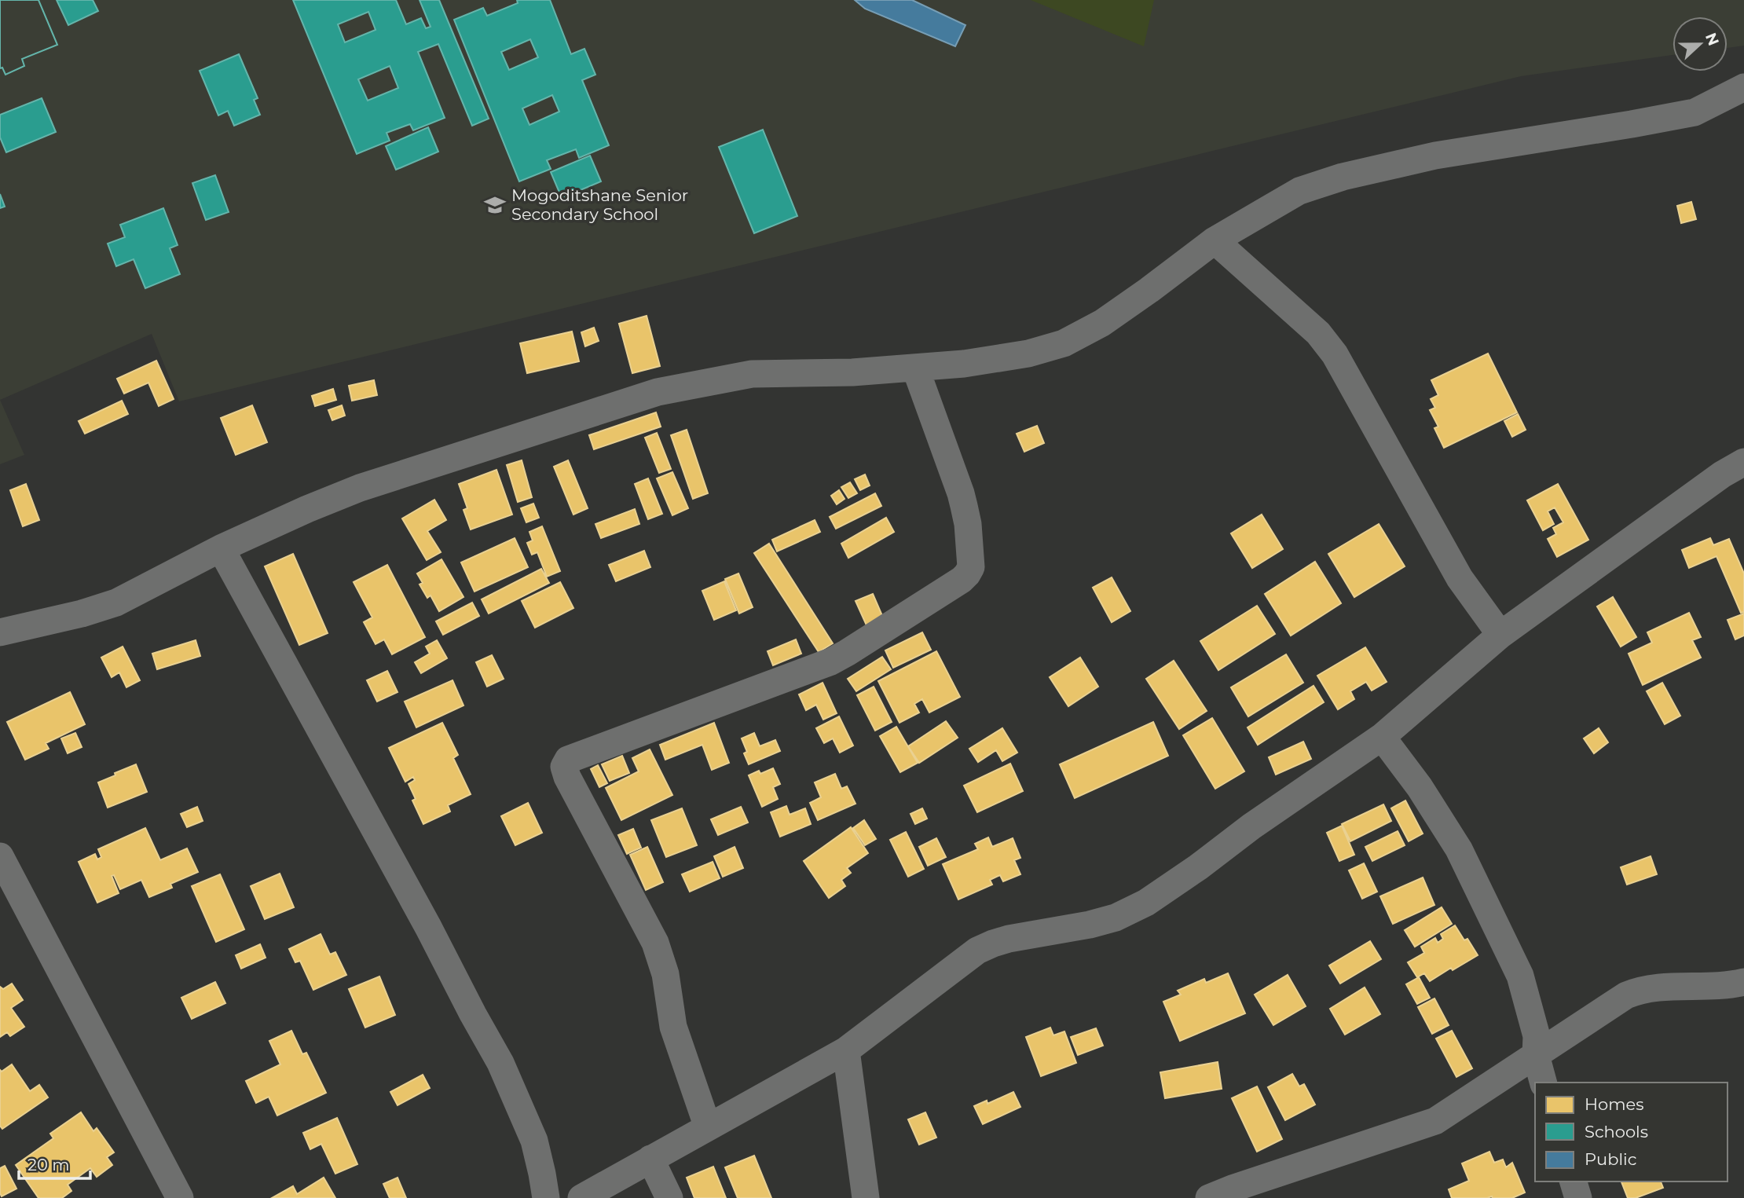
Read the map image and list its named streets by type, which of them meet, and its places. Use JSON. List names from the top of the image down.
{
  "places": {
    "school or university": ["Mogoditshane Senior Secondary School"]
  },
  "legend": ["Homes", "Schools", "Public"],
  "scale_bar": "20 m",
  "north": "right"
}
